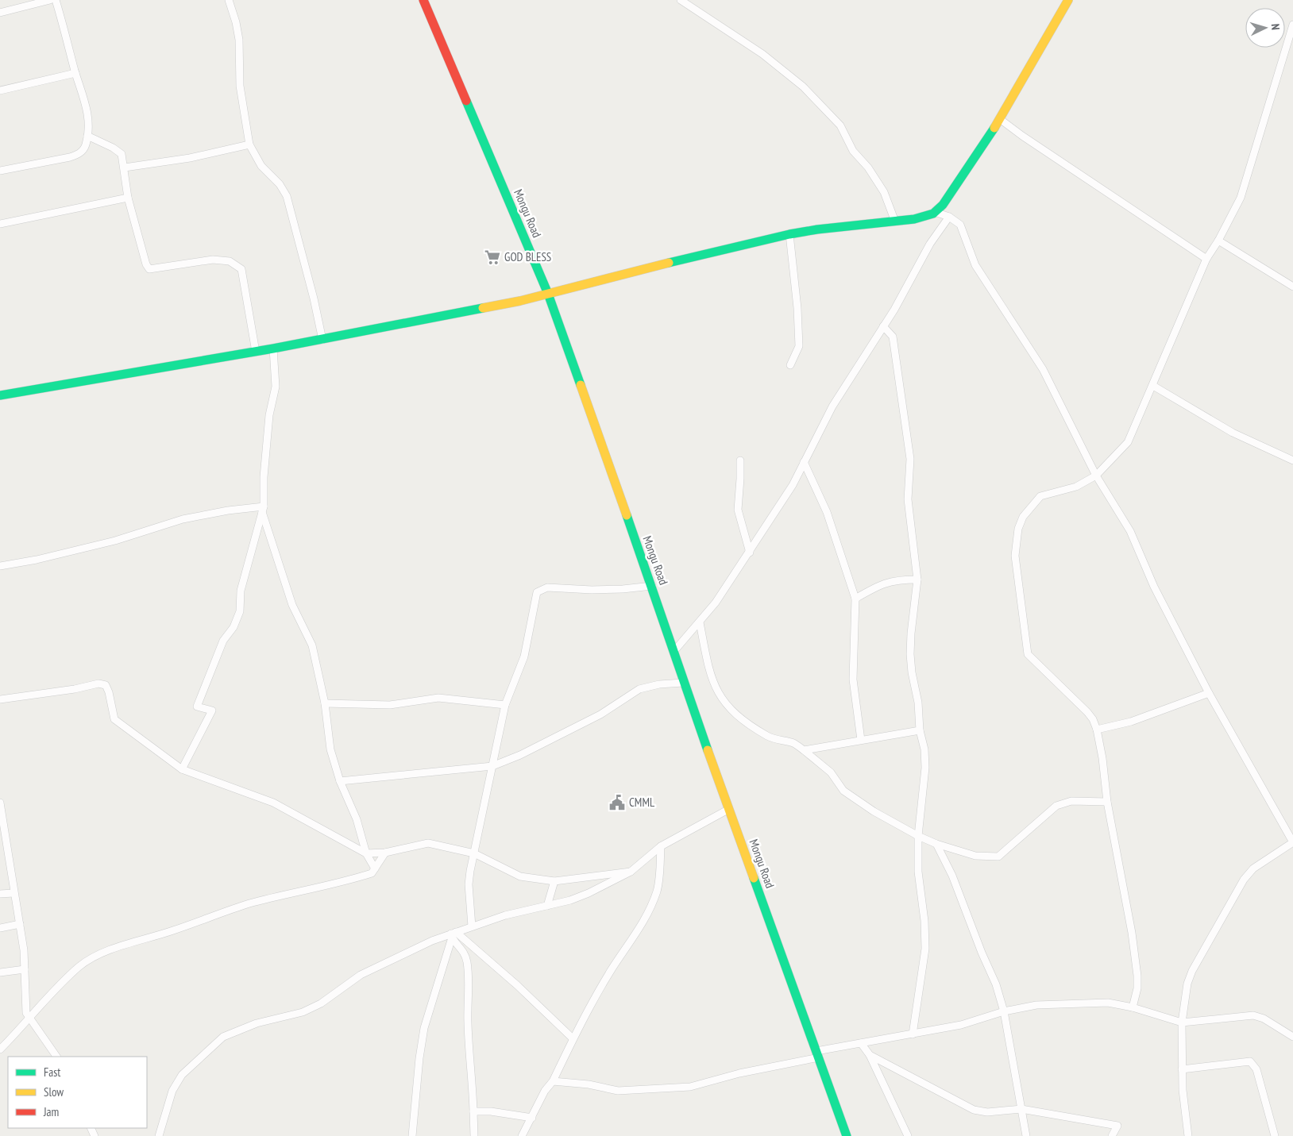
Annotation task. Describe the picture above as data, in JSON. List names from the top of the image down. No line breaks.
{"streets":{"main road":["Mongu Road"]},"places":{"supermarket":["GOD BLESS"],"public building":["CMML"]},"legend":["Fast","Slow","Jam"],"north":"right"}
